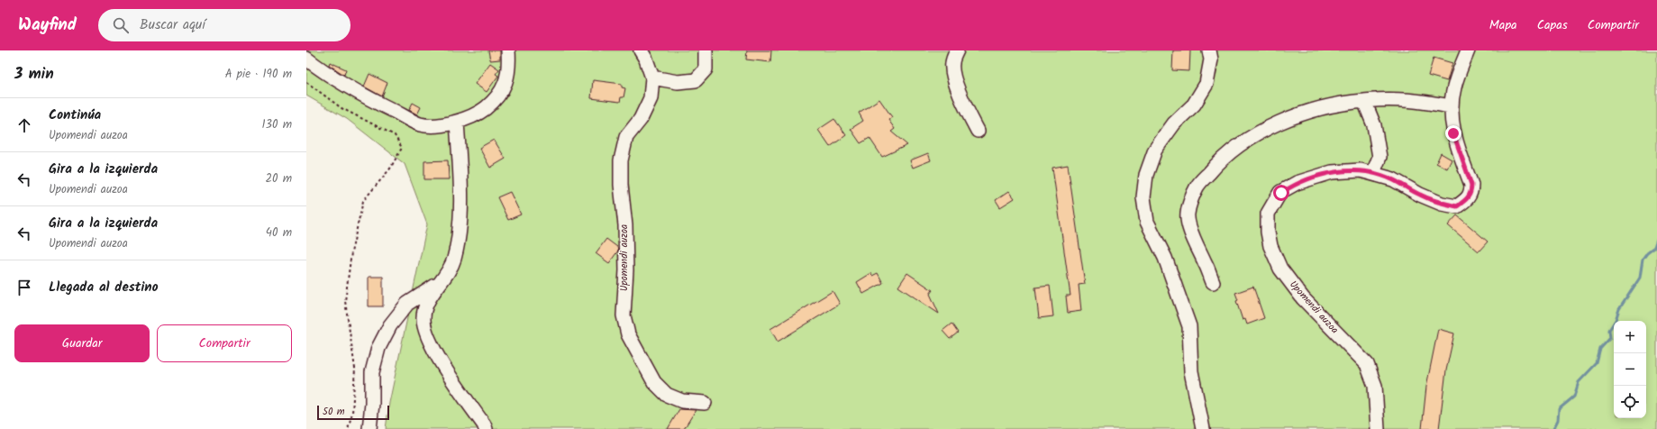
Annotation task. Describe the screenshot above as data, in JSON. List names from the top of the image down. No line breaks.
{"streets":{"lane":["Upomendi auzoa"]},"scale_bar":"50 m","page":{"header":"Wayfind","search":"Buscar aquí","nav":["Mapa","Capas","Compartir"],"heading":["3 min","A pie · 190 m"],"list":[["Continúa","Upomendi auzoa","130 m"],["Gira a la izquierda","Upomendi auzoa","20 m"],["Gira a la izquierda","Upomendi auzoa","40 m"],"Llegada al destino"],"buttons":["Guardar","Compartir"],"map_buttons":["+","−"],"scale":"50 m"}}
